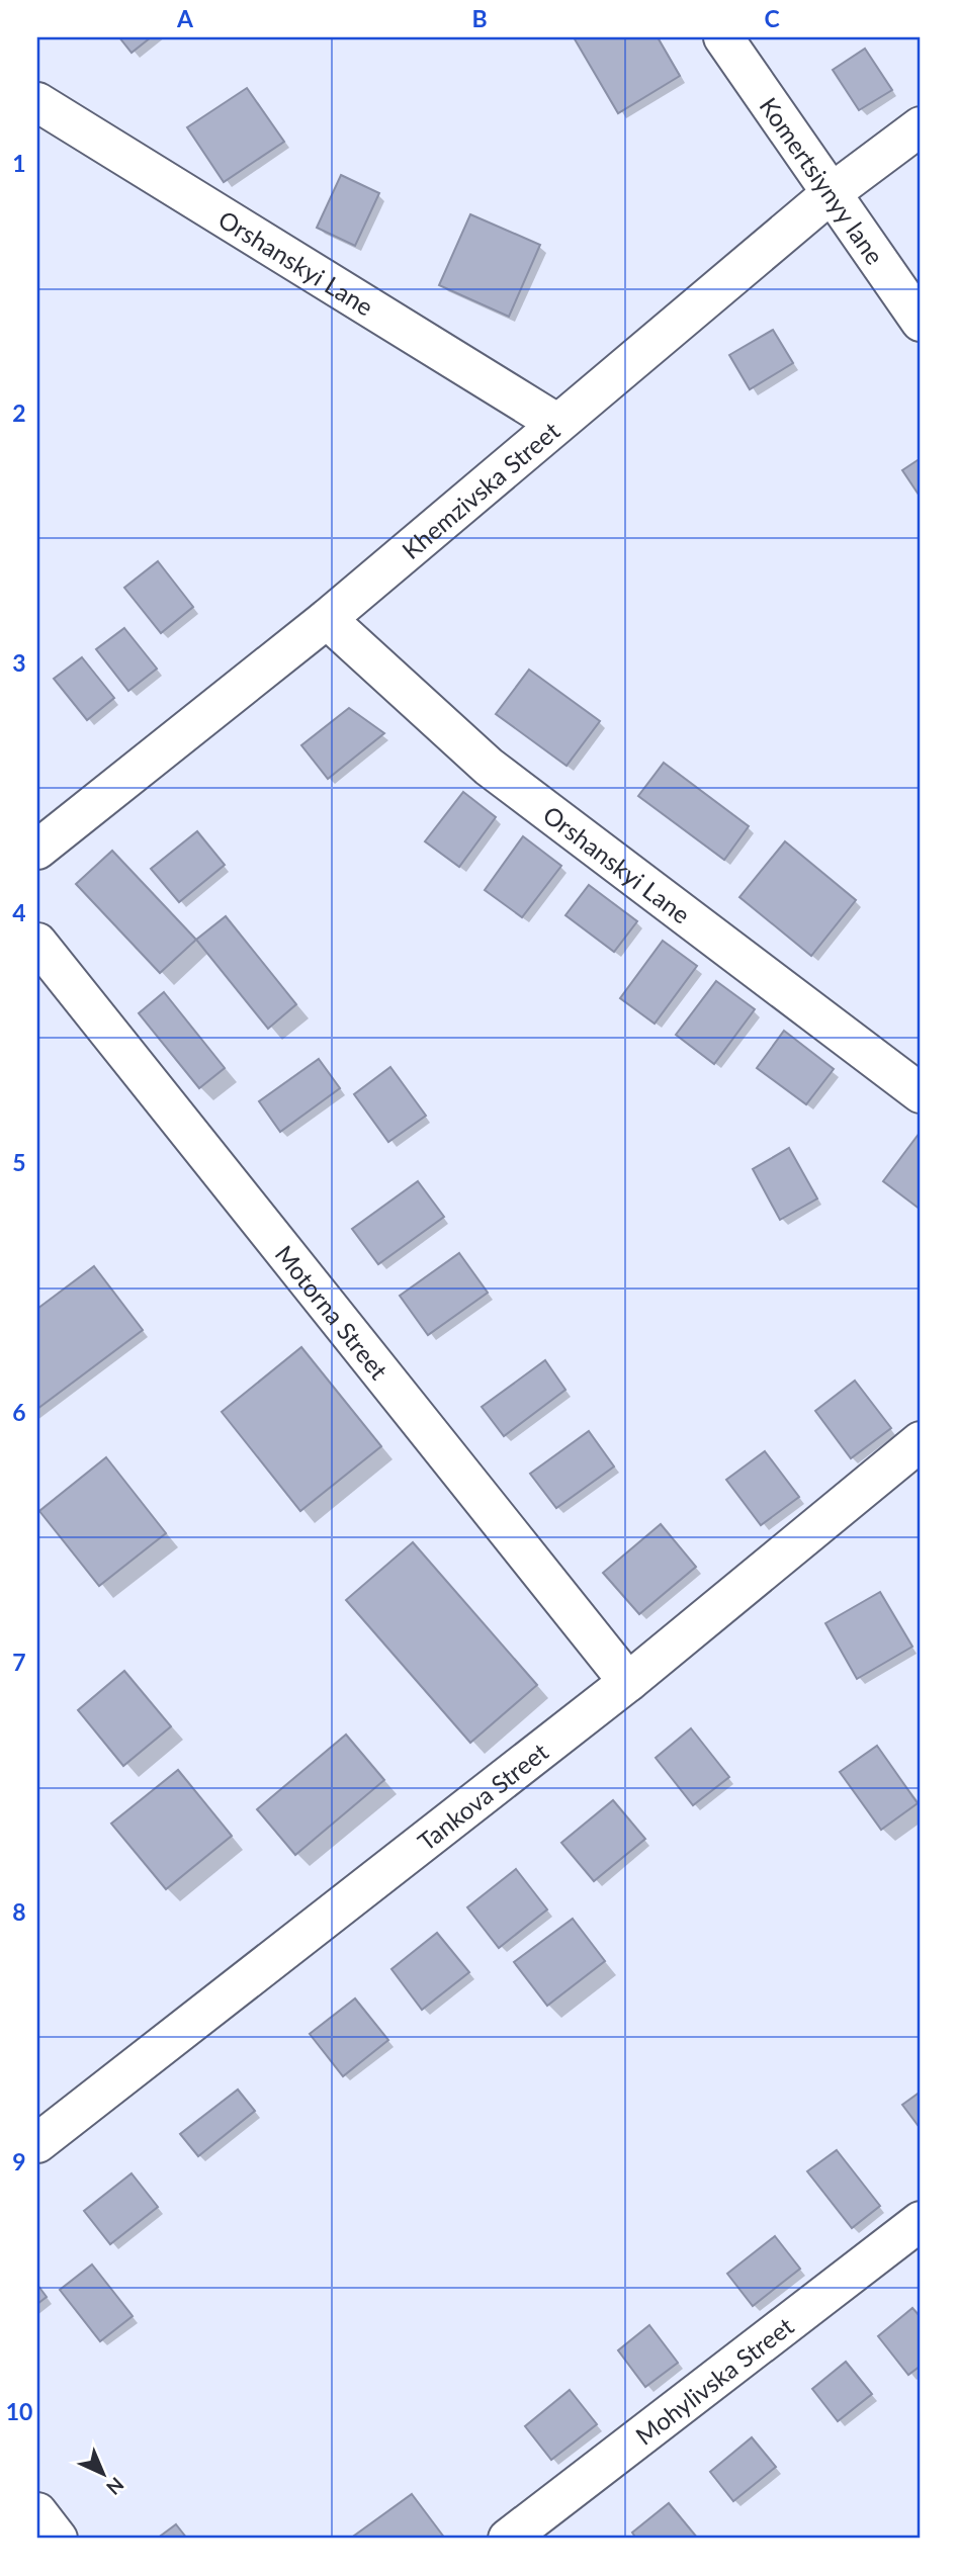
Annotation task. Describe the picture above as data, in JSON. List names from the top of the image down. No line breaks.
{"streets":{"street":["Komertsiynyy lane","Orshanskyi Lane","Khemzivska Street","Motorna Street","Tankova Street","Mohylivska Street"]},"crossings":[["Komertsiynyy lane","Khemzivska Street"],["Orshanskyi Lane","Khemzivska Street"],["Motorna Street","Tankova Street"]],"north":"bottom right","grid":{"columns":["A","B","C"],"rows":["1","2","3","4","5","6","7","8","9","10"]}}
